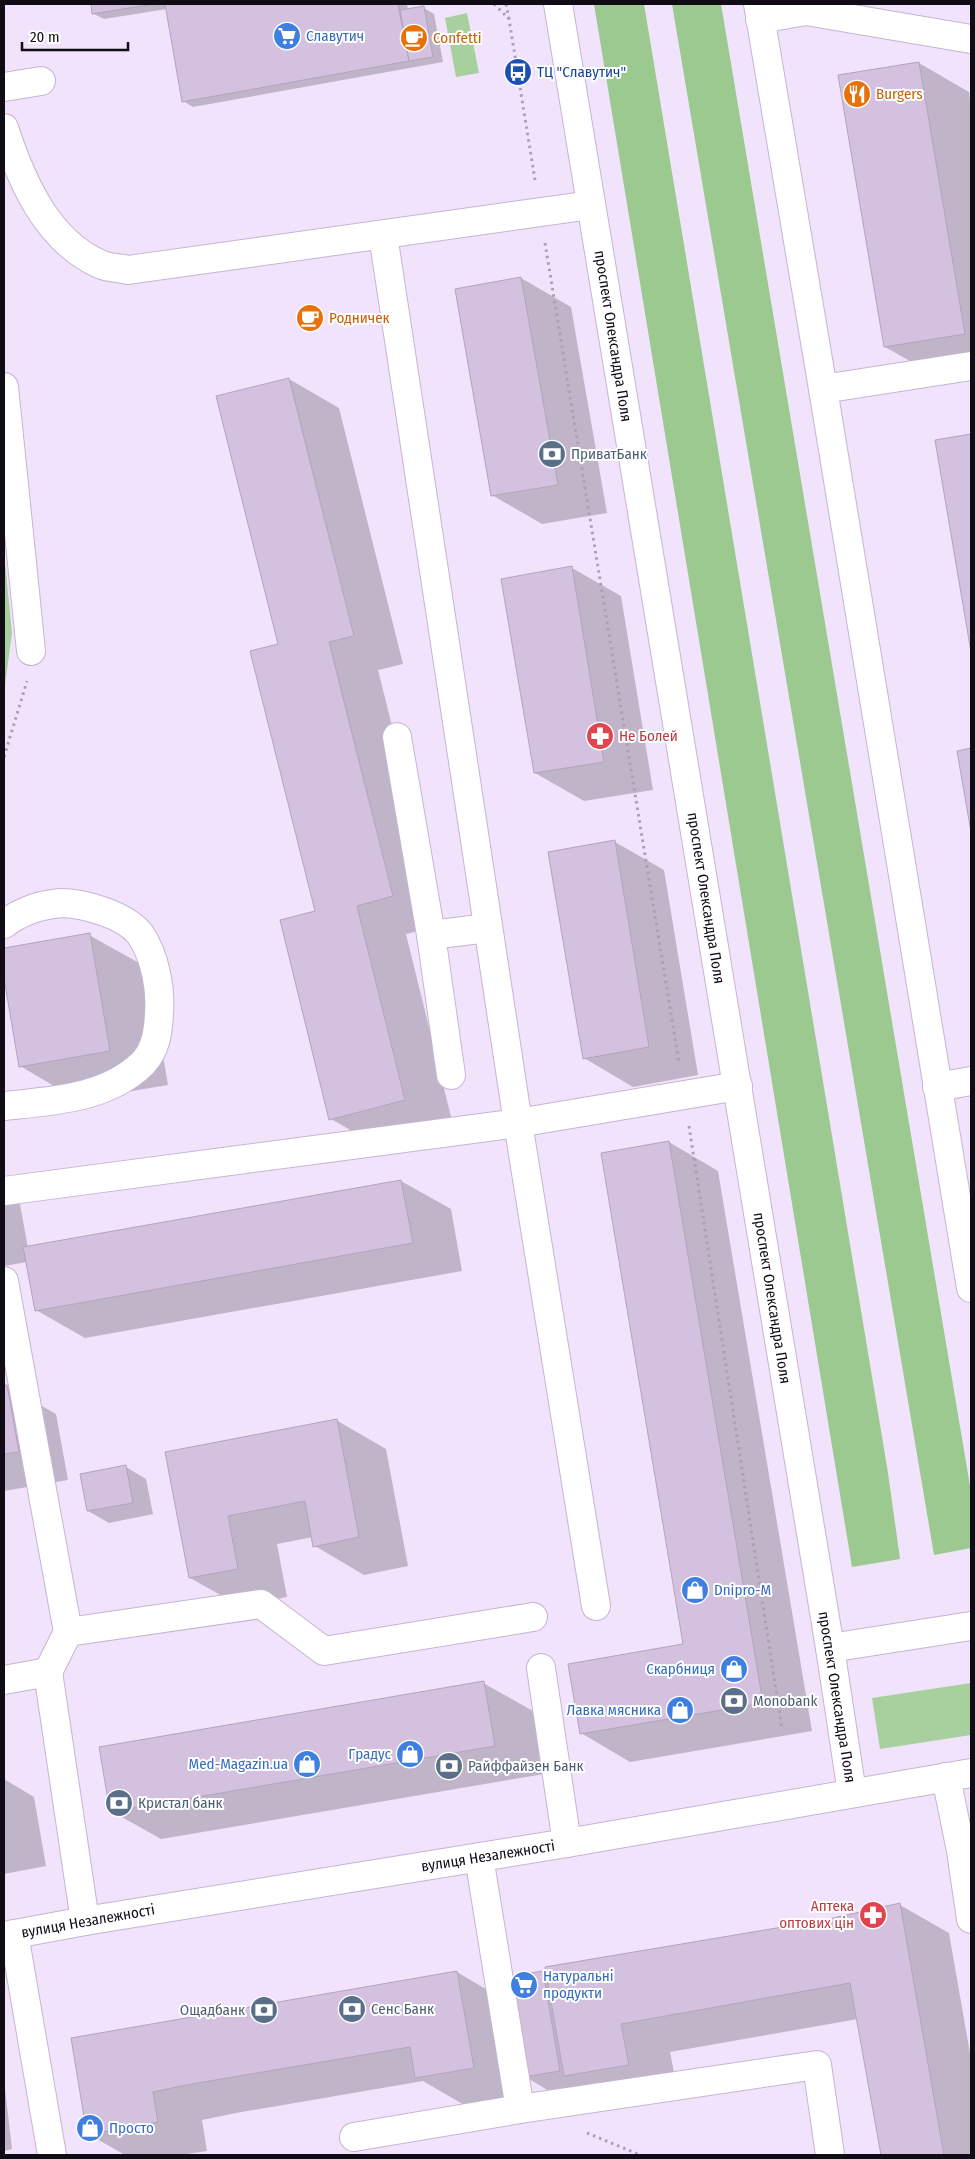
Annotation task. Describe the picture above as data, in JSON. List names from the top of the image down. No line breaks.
{"streets":{"main road":["проспект Олександра Поля","вулиця Незалежності"]},"crossings":[["проспект Олександра Поля","вулиця Незалежності"]],"places":{"supermarket":["Славутич","Натуральні продукти"],"cafe":["Confetti","Родничек"],"bus stop":["ТЦ \"Славутич\""],"restaurant":["Burgers"],"bank":["ПриватБанк","Monobank","Райффайзен Банк","Кристал банк","Сенс Банк","Ощадбанк"],"pharmacy":["Не Болей","Аптека оптових цін"],"shop":["Dnipro-M","Скарбниця","Лавка мясника","Градус","Med-Magazin.ua","Просто"]},"scale_bar":"20 m"}
